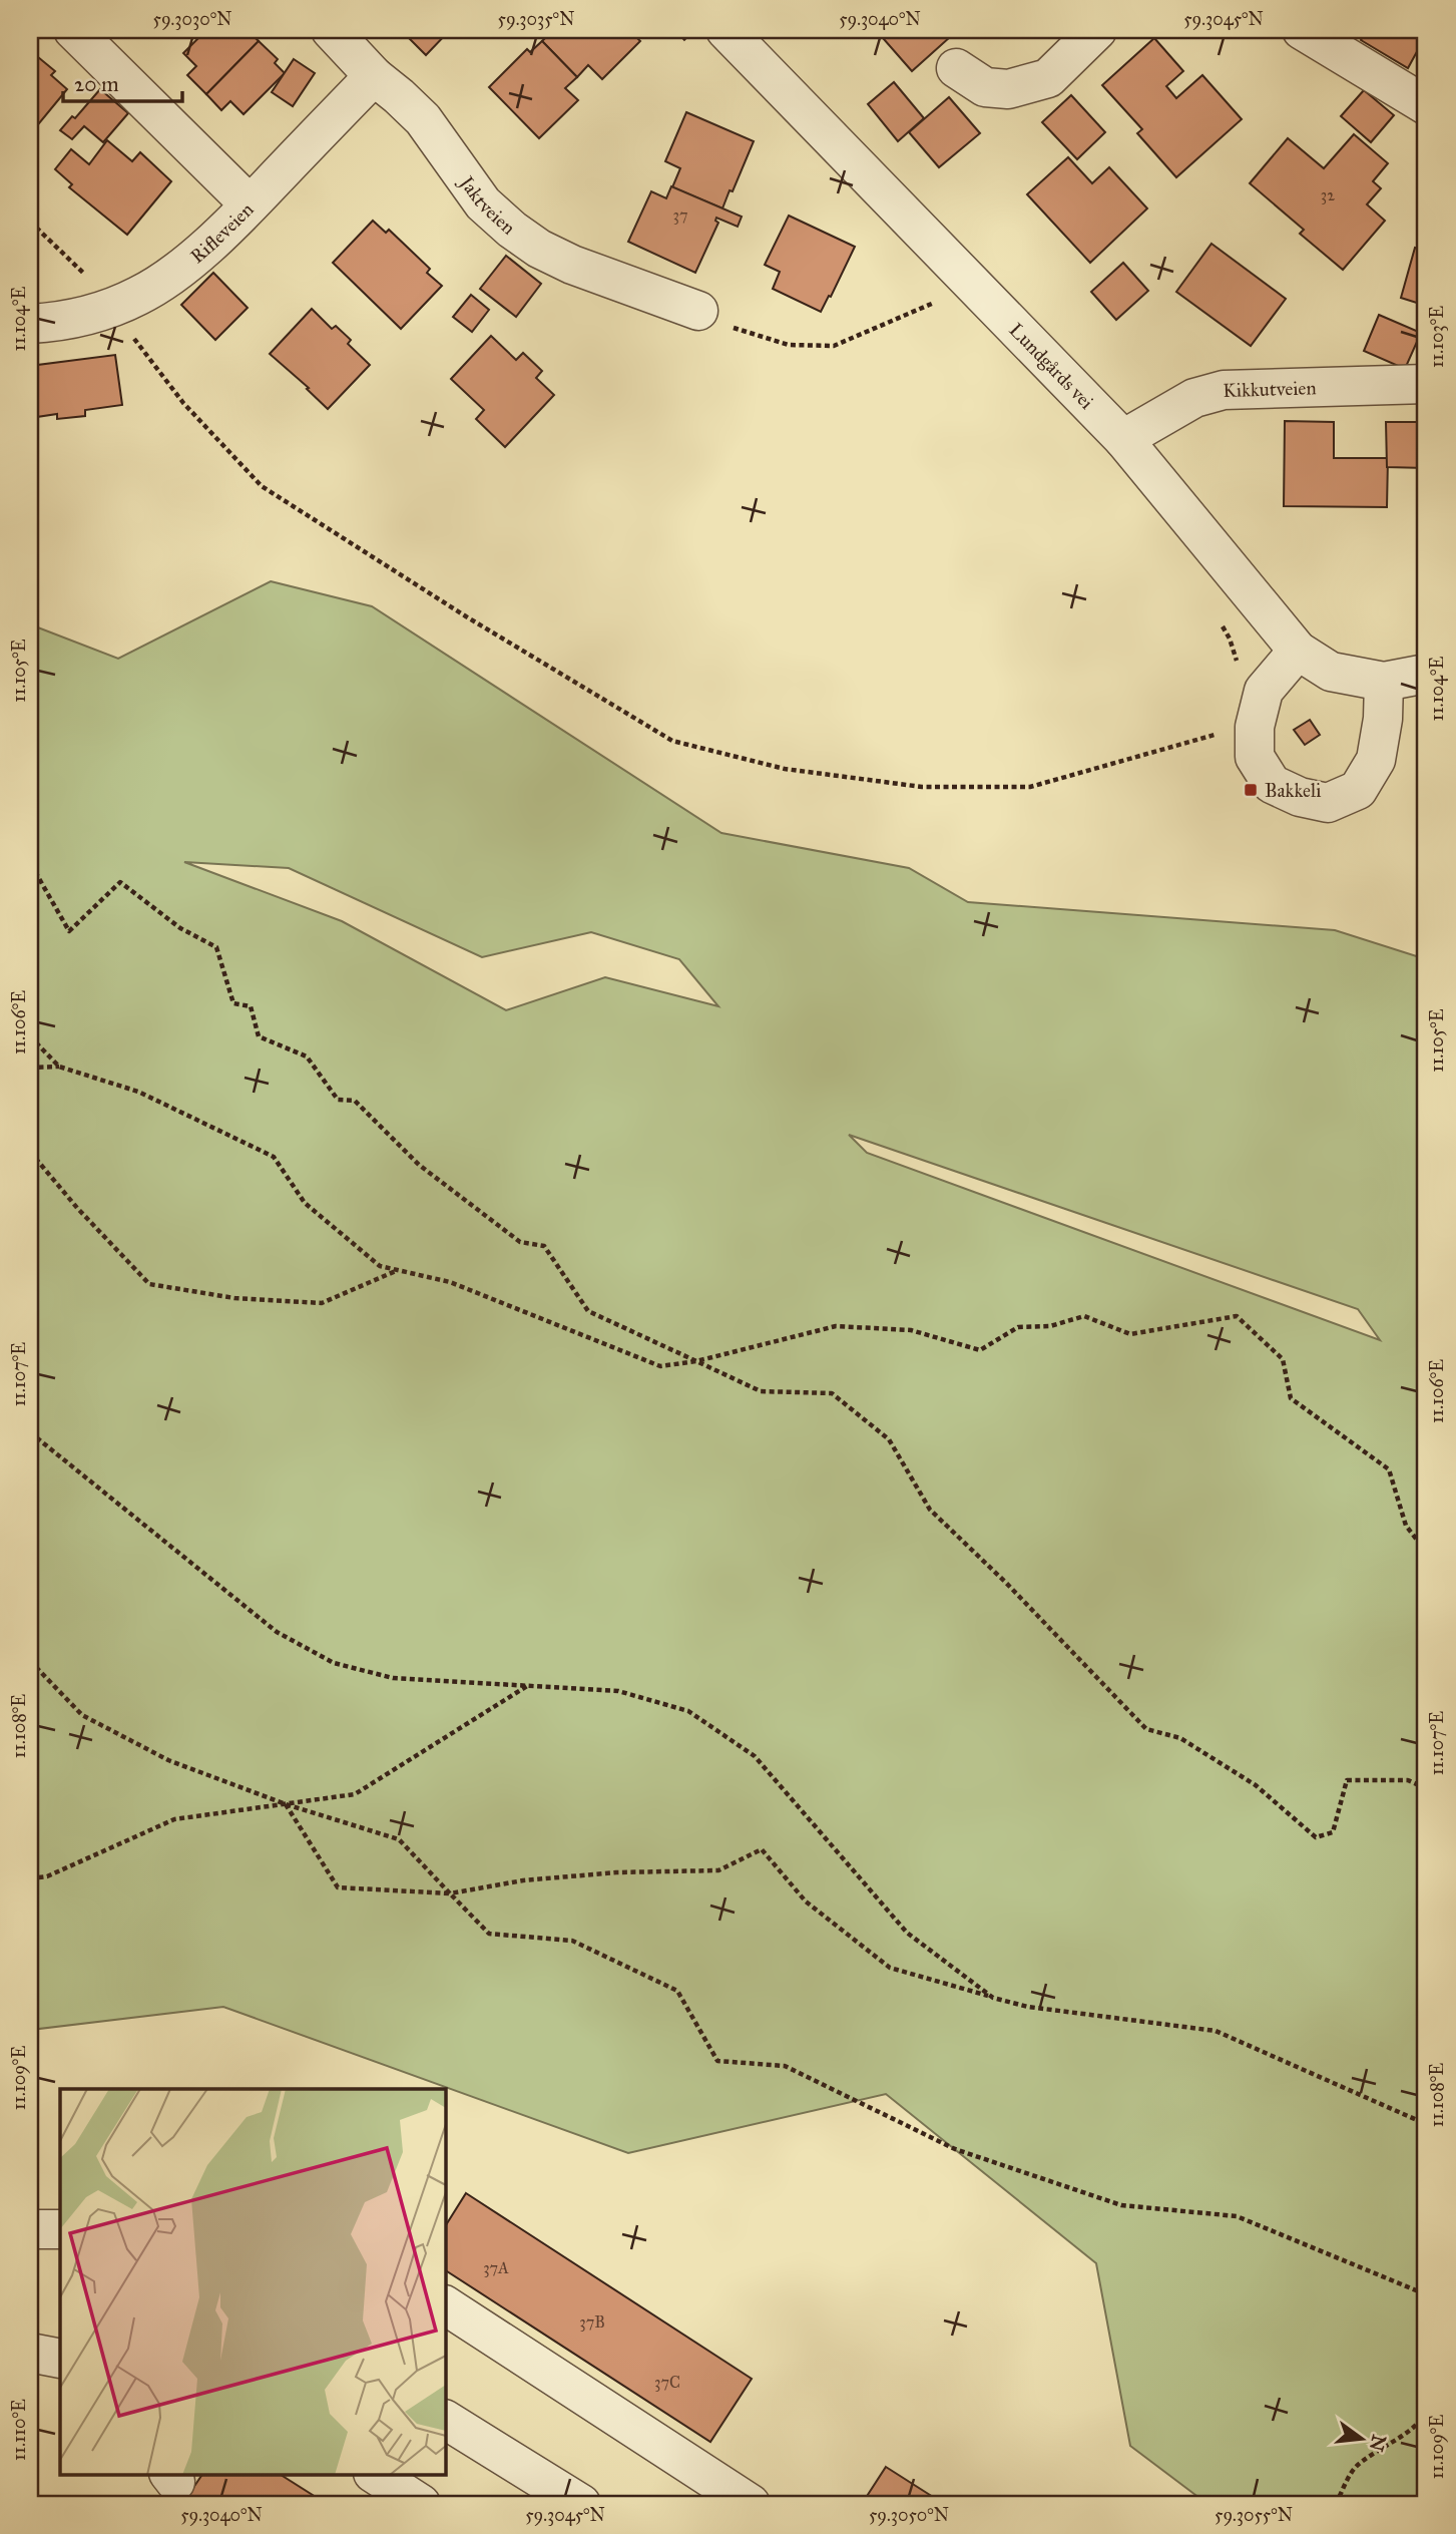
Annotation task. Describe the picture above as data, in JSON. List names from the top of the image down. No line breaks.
{"streets":{"street":["Jaktveien","Rifleveien","Lundgårds vei","Kikkutveien"]},"crossings":[["Jaktveien","Rifleveien"],["Lundgårds vei","Kikkutveien"]],"places":{"transit":["Bakkeli"]},"house_numbers":["32","37","37A","37B","37C"],"scale_bar":"20 m","north":"right","coordinates":["59.3030°N","59.3035°N","59.3040°N","59.3045°N","11.104°E","11.103°E","11.105°E","11.106°E","11.107°E","11.108°E","11.109°E","11.110°E","59.3050°N","59.3055°N"]}
